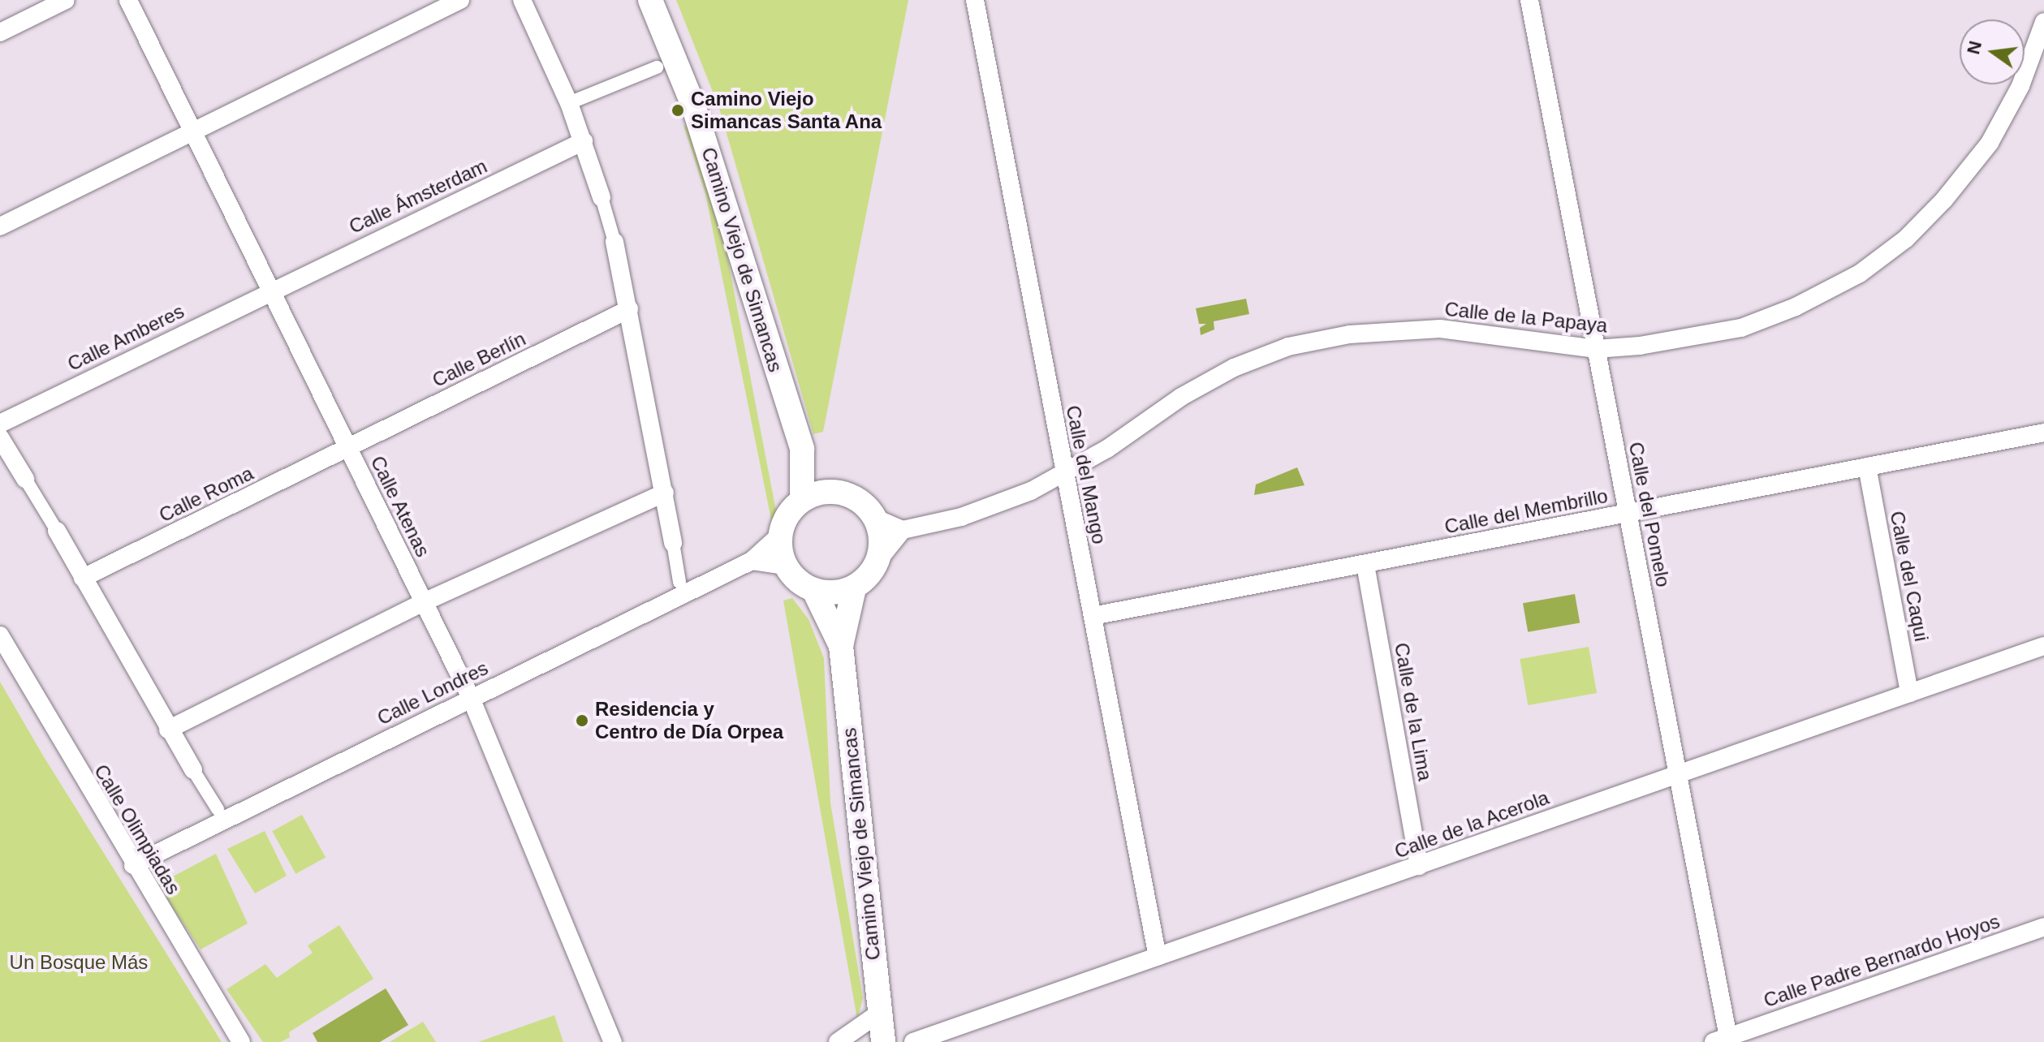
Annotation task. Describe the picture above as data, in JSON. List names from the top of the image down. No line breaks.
{"streets":{"main road":["Camino Viejo de Simancas"],"street":["Calle Ámsterdam","Calle de la Papaya","Calle Amberes","Calle Berlín","Calle del Mango","Calle Roma","Calle Atenas","Calle del Membrillo","Calle del Pomelo","Calle del Caqui","Calle Londres","Calle de la Lima","Calle de la Acerola","Calle Olimpiadas","Calle Padre Bernardo Hoyos"]},"crossings":[["Calle Ámsterdam","Calle Amberes"],["Calle Ámsterdam","Calle Atenas"],["Camino Viejo de Simancas","Calle Londres"],["Calle de la Papaya","Calle del Mango"],["Calle de la Papaya","Calle del Pomelo"],["Calle Amberes","Calle Atenas"],["Calle Berlín","Calle Roma"],["Calle Berlín","Calle Atenas"],["Calle del Mango","Calle del Membrillo"],["Calle del Mango","Calle de la Acerola"],["Calle Roma","Calle Atenas"],["Calle Atenas","Calle Londres"],["Calle del Membrillo","Calle del Pomelo"],["Calle del Membrillo","Calle del Caqui"],["Calle del Membrillo","Calle de la Lima"],["Calle del Pomelo","Calle de la Acerola"],["Calle del Pomelo","Calle Padre Bernardo Hoyos"],["Calle del Caqui","Calle de la Acerola"],["Calle Londres","Calle Olimpiadas"],["Calle de la Lima","Calle de la Acerola"]],"parks":["Un Bosque Más"],"places":["Camino Viejo Simancas Santa Ana","Residencia y Centro de Día Orpea"],"north":"left"}
